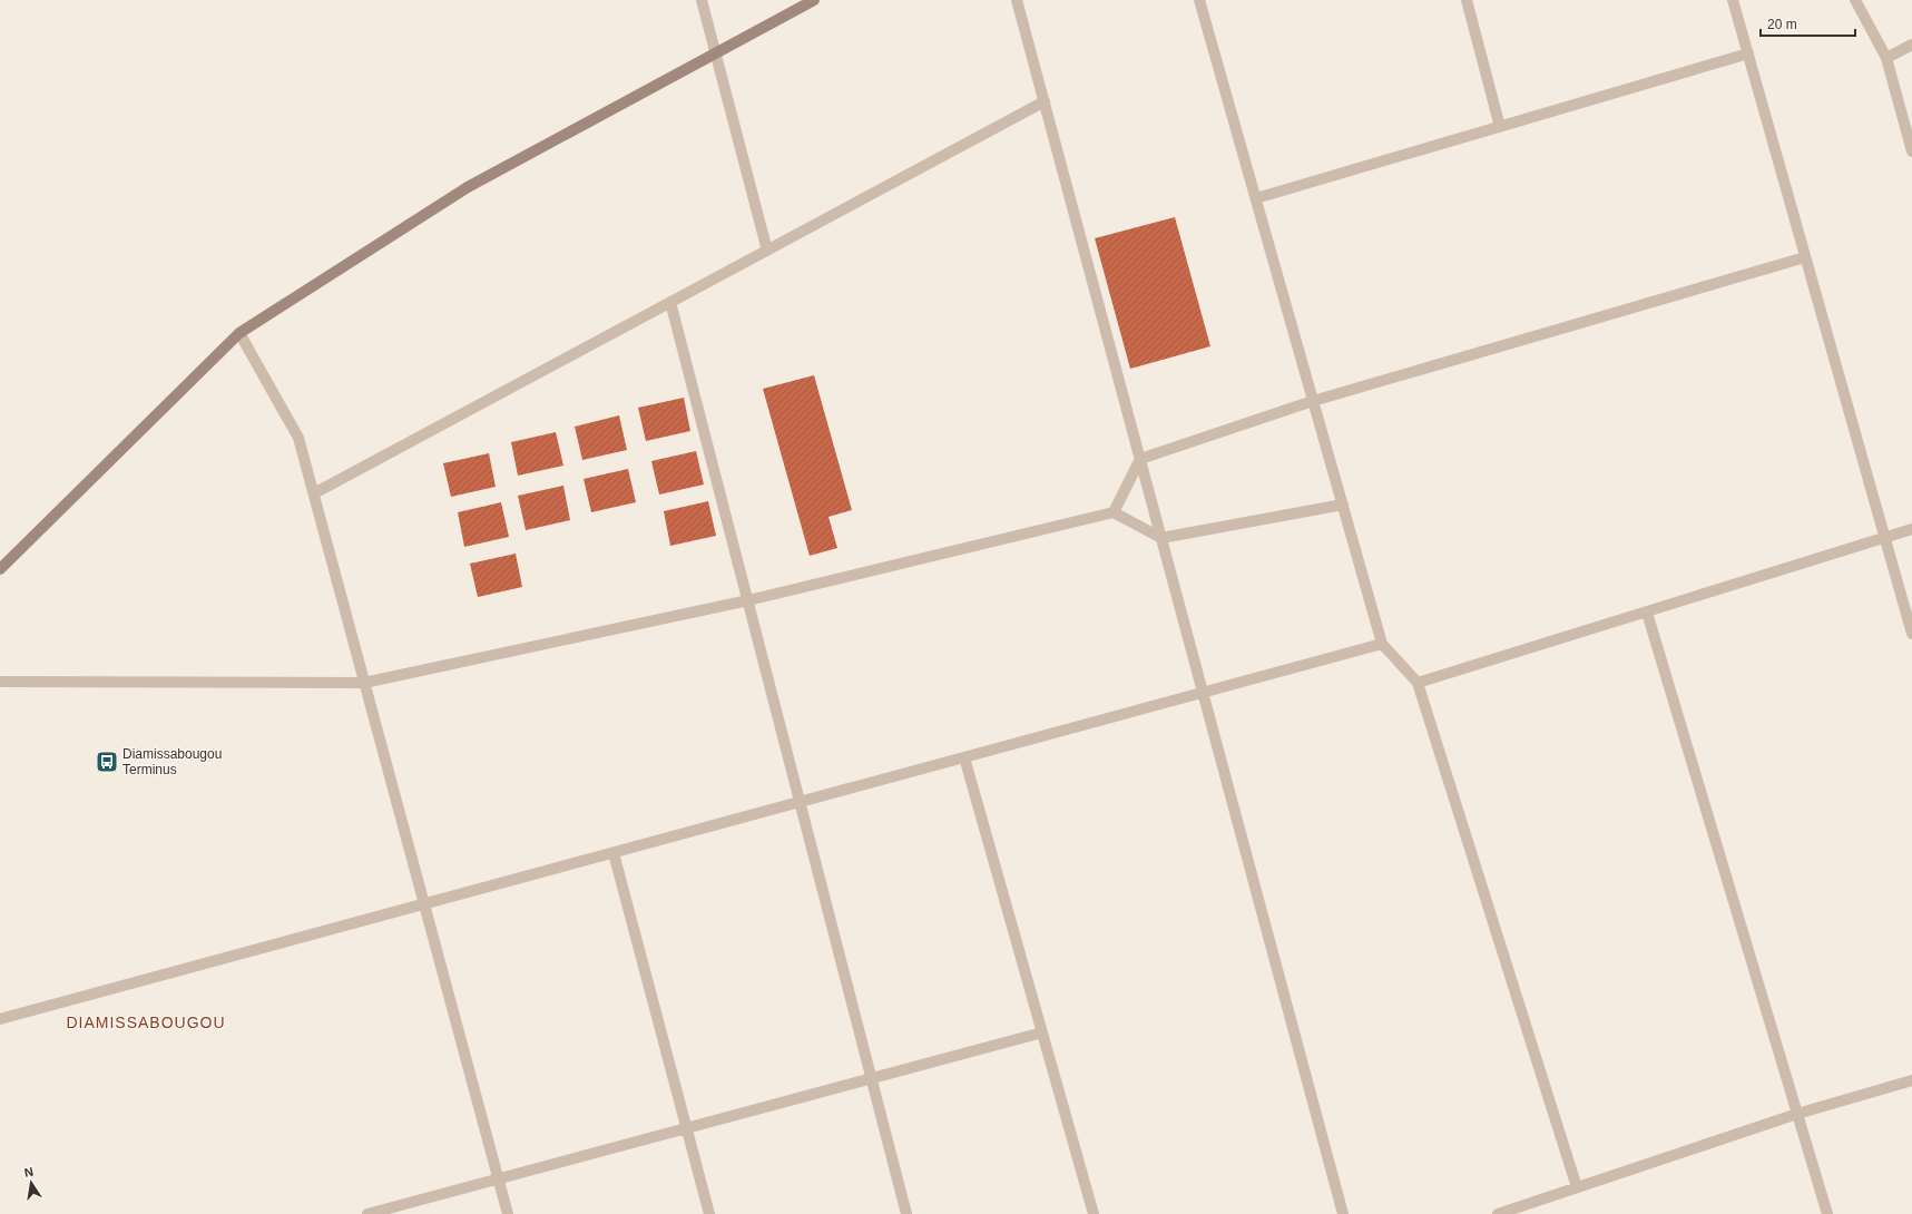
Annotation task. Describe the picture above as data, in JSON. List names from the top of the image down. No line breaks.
{"districts":["DIAMISSABOUGOU"],"places":{"bus stop":["Diamissabougou Terminus"]},"scale_bar":"20 m","north":"top"}
